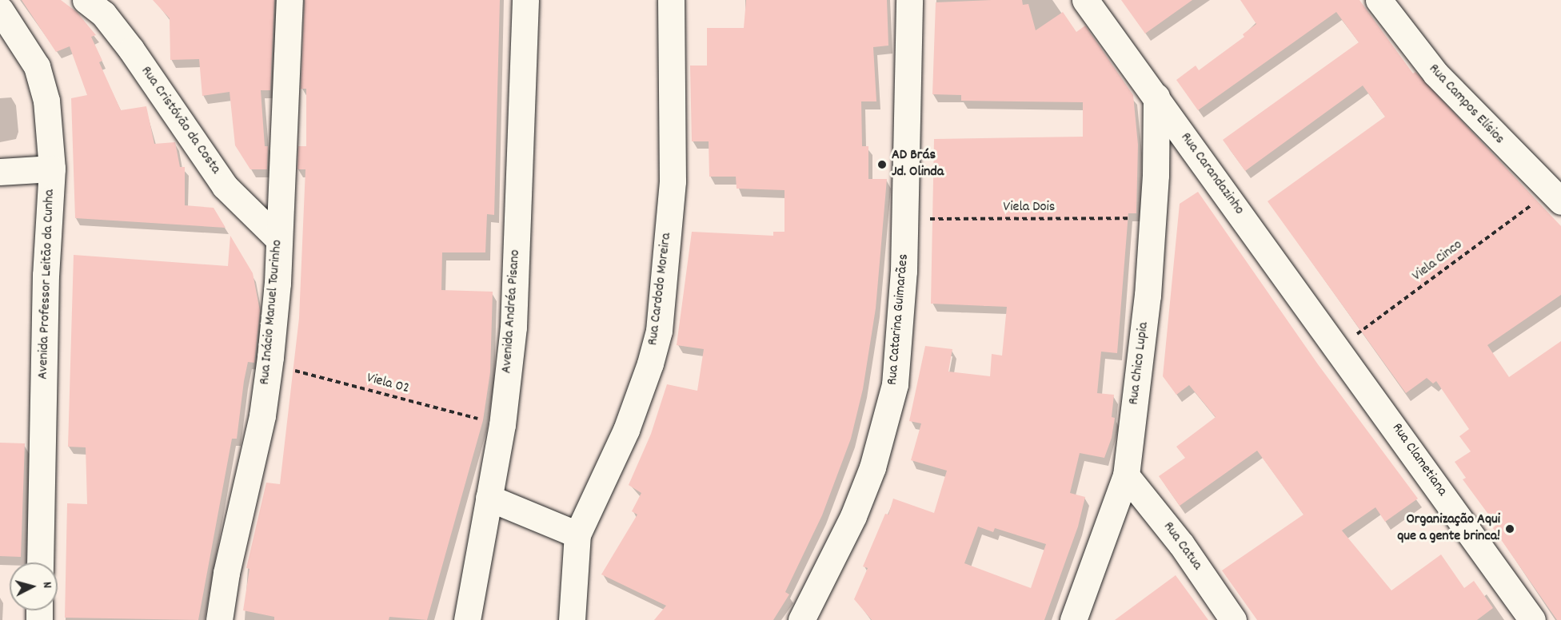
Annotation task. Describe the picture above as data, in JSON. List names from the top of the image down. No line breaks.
{"streets":{"street":["Rua Campos Elísios","Rua Cristóvão da Costa","Rua Carandazinho","Avenida Professor Leitão da Cunha","Rua Cardodo Moreira","Avenida Andréa Pisano","Rua Inácio Manuel Tourinho","Rua Catarina Guimarães","Rua Chico Lupia","Rua Clametiana","Rua Catua"],"path":["Viela Dois","Viela Cinco","Viela 02"]},"crossings":[["Rua Campos Elísios","Viela Cinco"],["Rua Cristóvão da Costa","Rua Inácio Manuel Tourinho"],["Rua Carandazinho","Viela Cinco"],["Rua Carandazinho","Rua Chico Lupia"],["Rua Carandazinho","Rua Clametiana"],["Viela Dois","Rua Catarina Guimarães"],["Viela Dois","Rua Chico Lupia"],["Viela Cinco","Rua Clametiana"],["Avenida Andréa Pisano","Viela 02"],["Rua Inácio Manuel Tourinho","Viela 02"],["Rua Chico Lupia","Rua Catua"]],"places":["AD Brás Jd. Olinda","Organização Aqui que a gente brinca!"],"north":"right"}
